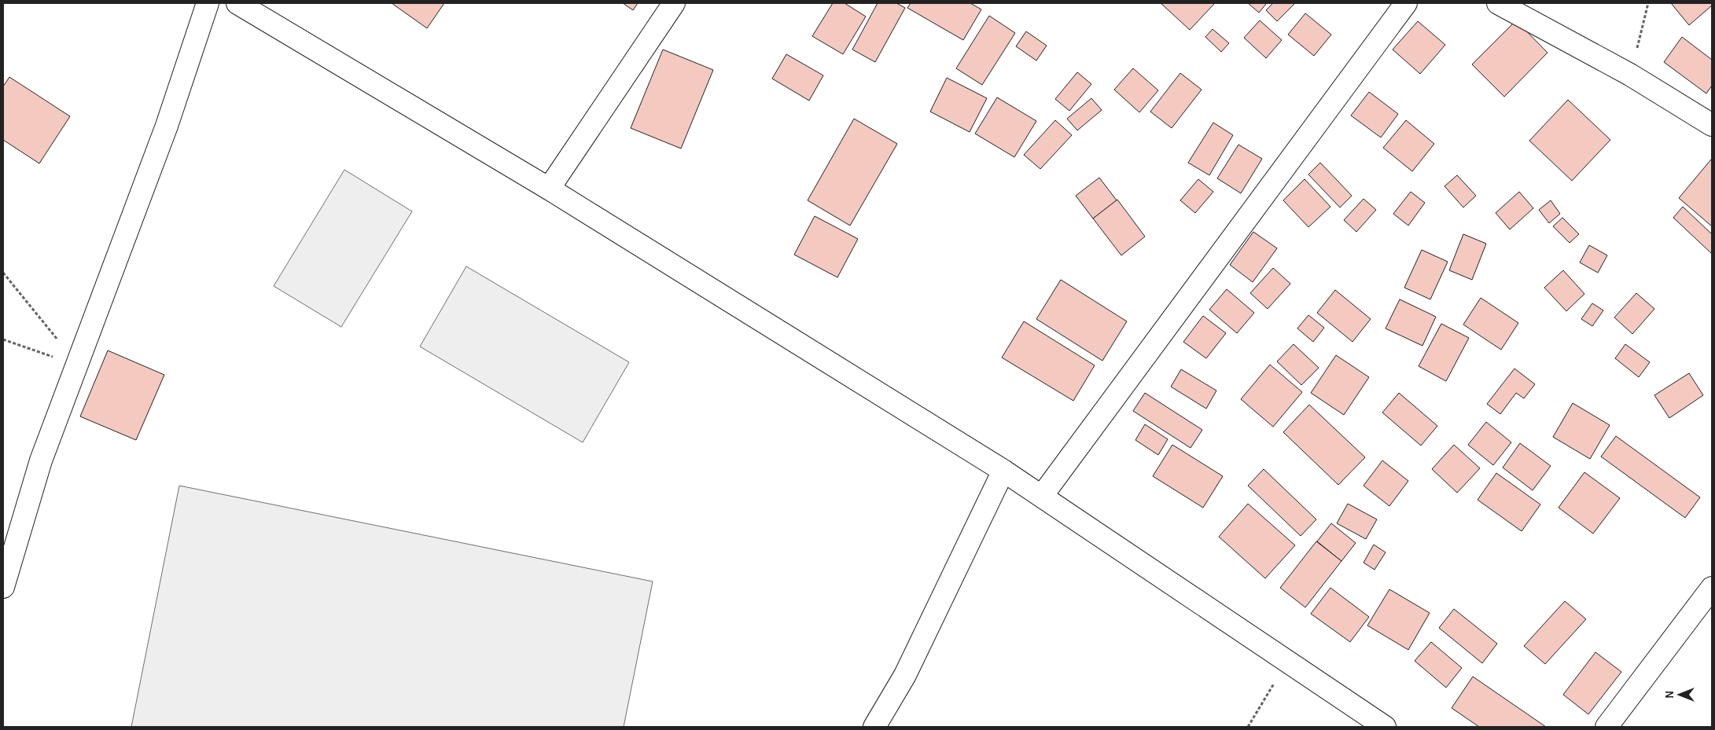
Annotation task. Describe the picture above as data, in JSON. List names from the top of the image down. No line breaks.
{"north":"left"}
